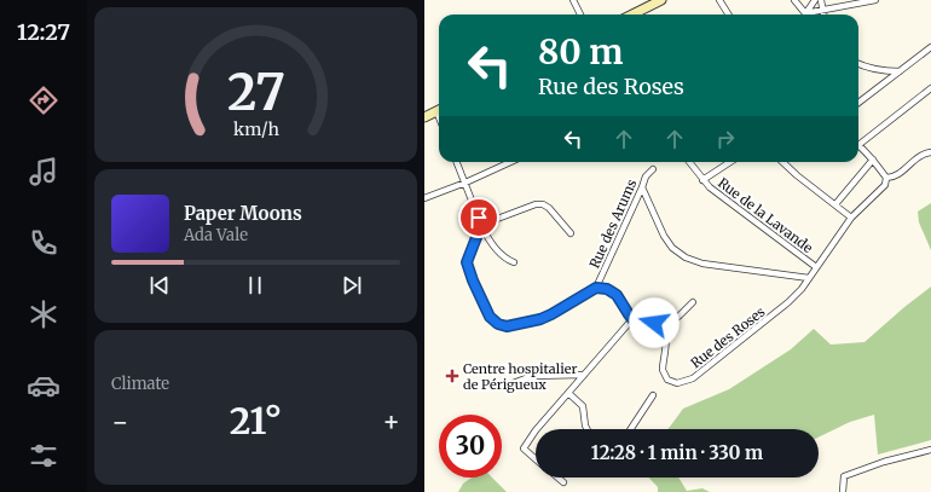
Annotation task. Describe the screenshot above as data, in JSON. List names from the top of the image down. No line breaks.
{"streets":{"street":["Rue de la Lavande","Rue des Arums","Rue des Roses"]},"places":{"health":["Centre hospitalier de Périgueux"]},"page":{"tabs":"12:27","turn":["80 m","Rue des Roses"],"song":["Paper Moons","Ada Vale"],"tile":"Climate","heat":["−","21°","+"],"limit":"30","trip":"12:28 · 1 min · 330 m","gauge":["27","km/h"]}}
